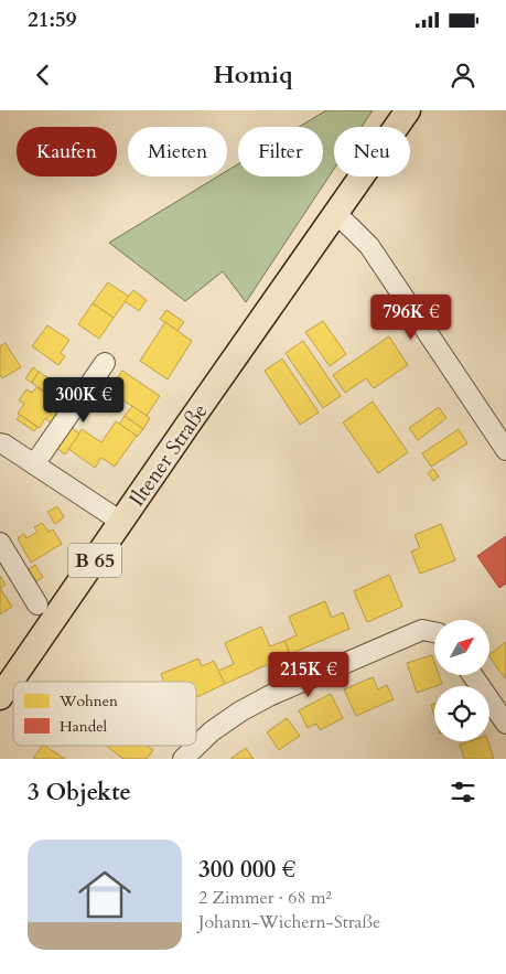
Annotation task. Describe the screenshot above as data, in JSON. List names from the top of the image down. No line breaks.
{"streets":{"main road":["Iltener Straße","B 65"]},"crossings":[["Iltener Straße","B 65"]],"legend":["Wohnen","Handel"],"north":"top right","page":{"status":"21:59","header":"Homiq","chip":["Kaufen","Mieten","Filter","Neu"],"price":["796K €","300K €","215K €"],"heading":"3 Objekte","list":[{"name":"300 000 €","note":"2 Zimmer · 68 m² · Johann-Wichern-Straße"}]}}
